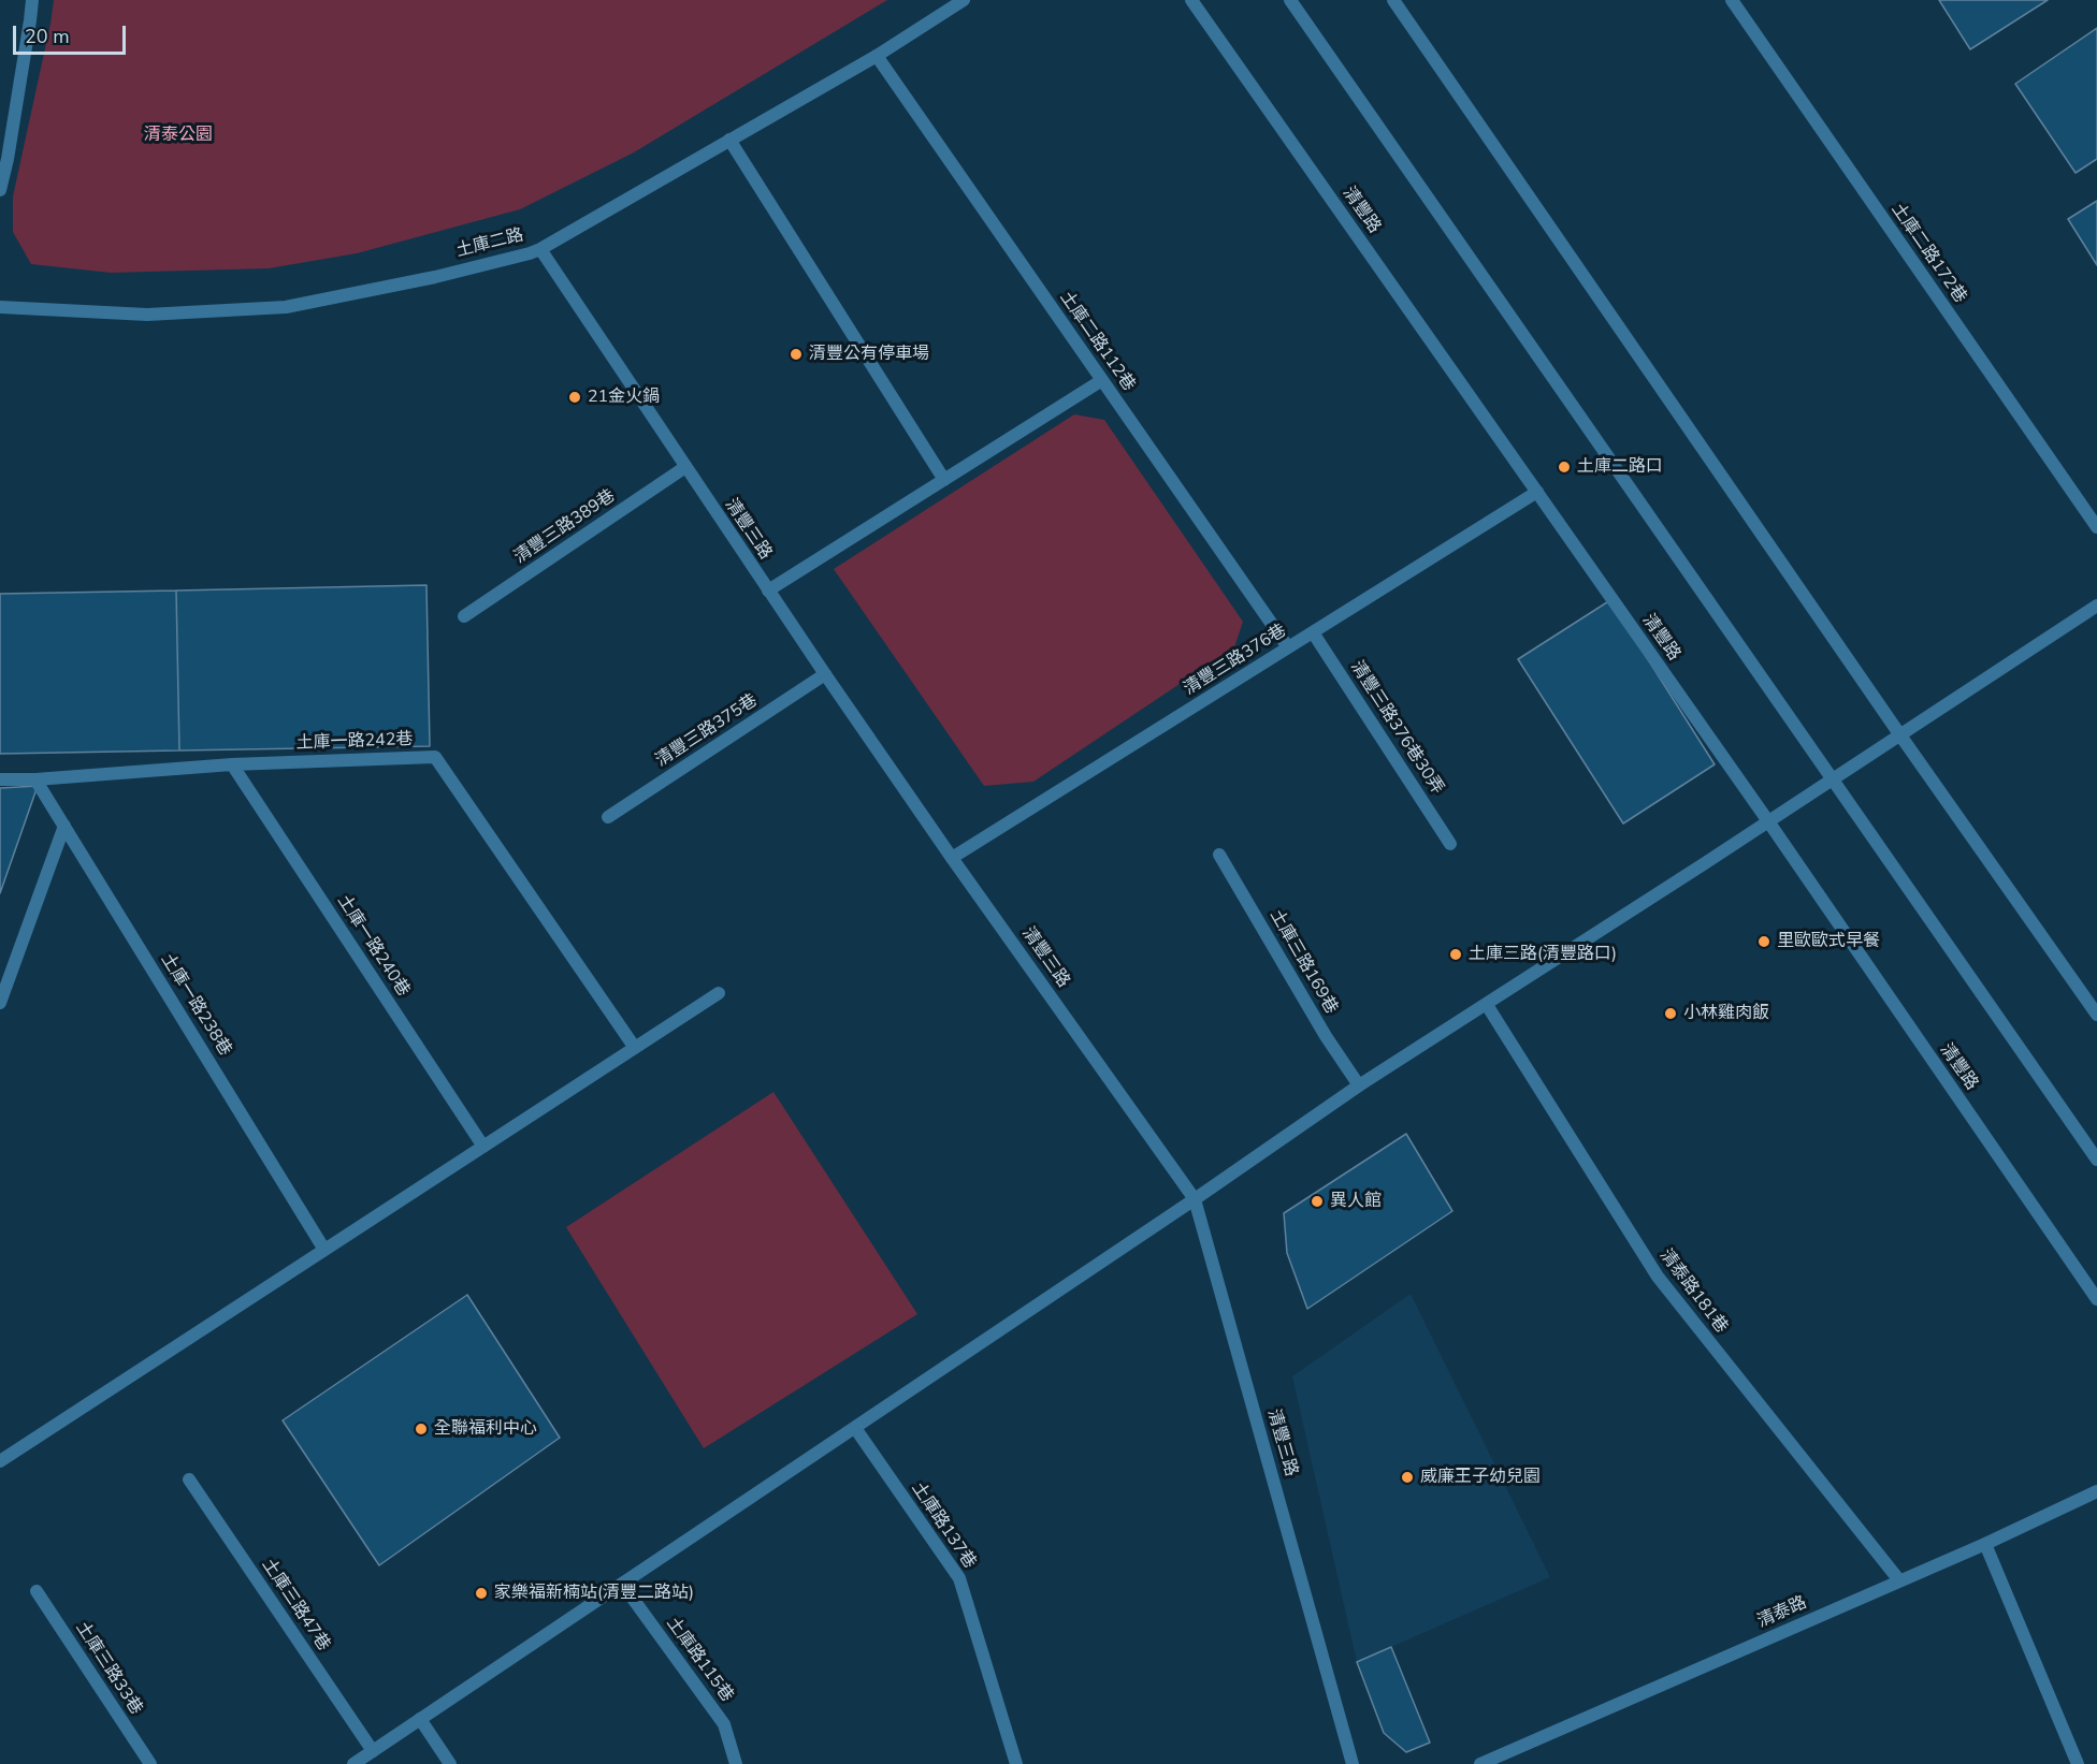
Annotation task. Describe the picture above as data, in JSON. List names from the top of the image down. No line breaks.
{"streets":{"street":["清豐路","土庫二路","土庫二路172巷","土庫二路112巷","清豐三路389巷","清豐三路","清豐三路376巷","清豐三路376巷30弄","清豐三路375巷","土庫一路242巷","土庫一路240巷","土庫三路169巷","土庫一路238巷","清泰路181巷","土庫路137巷","土庫三路47巷","清泰路","土庫路115巷","土庫三路33巷"]},"crossings":[["清豐路","清豐三路376巷"],["土庫二路","土庫二路112巷"],["土庫二路","清豐三路"],["土庫二路112巷","清豐三路376巷"],["清豐三路389巷","清豐三路"],["清豐三路","清豐三路376巷"],["清豐三路","清豐三路375巷"],["清豐三路376巷","清豐三路376巷30弄"],["土庫一路242巷","土庫一路240巷"],["土庫一路242巷","土庫一路238巷"],["清泰路181巷","清泰路"]],"parks":["清泰公園"],"places":["清豐公有停車場","21金火鍋","土庫二路口","里歐歐式早餐","土庫三路(清豐路口)","小林雞肉飯","異人館","全聯福利中心","威廉王子幼兒園","家樂福新楠站(清豐二路站)"],"scale_bar":"20 m"}
